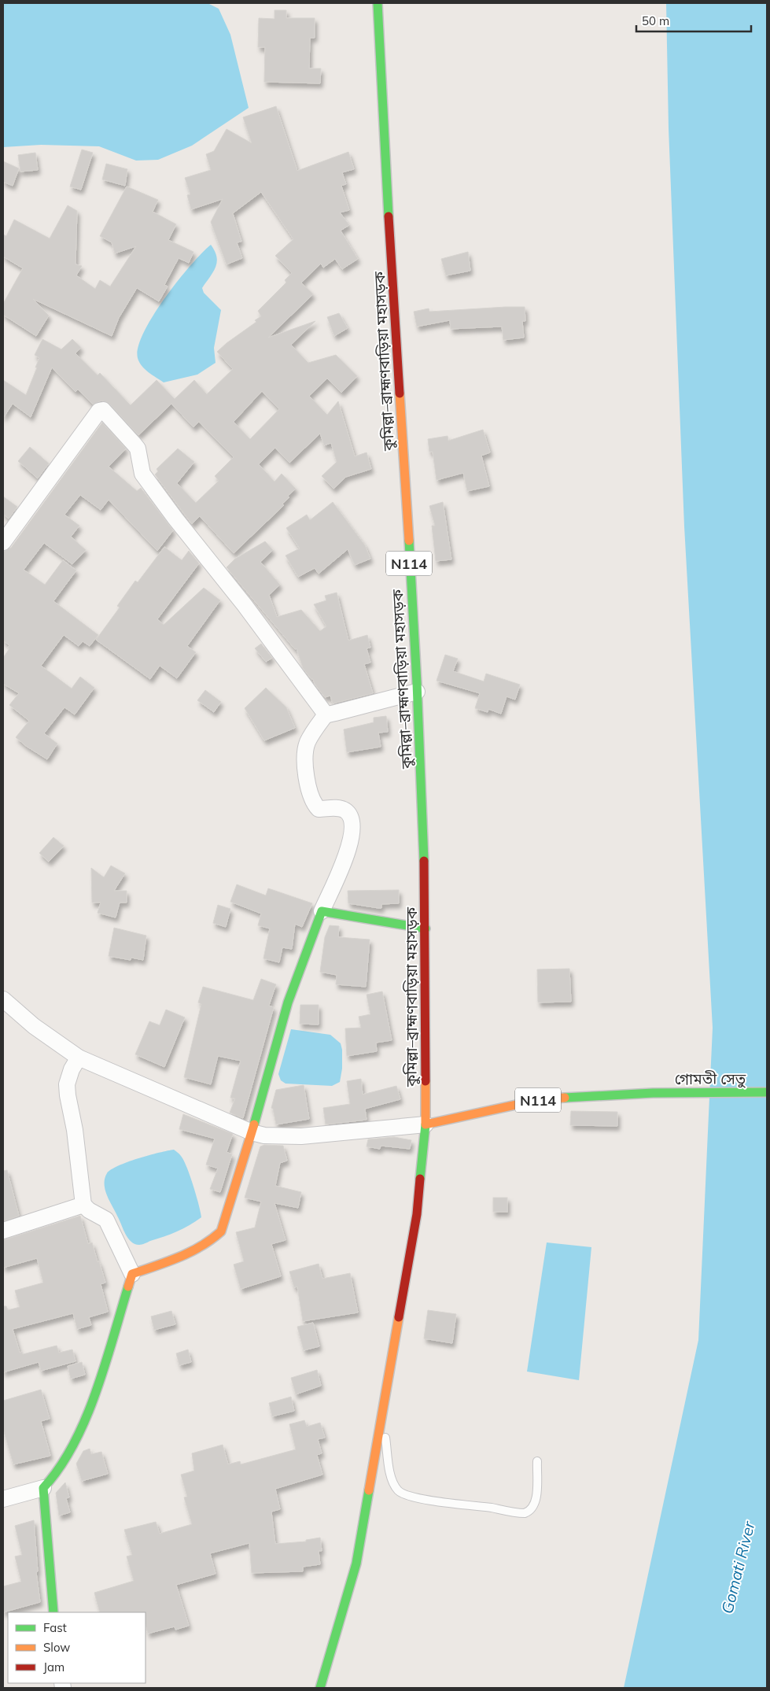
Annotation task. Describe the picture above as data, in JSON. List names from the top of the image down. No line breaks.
{"streets":{"main road":["কুমিল্লা–ব্রাহ্মণবাড়িয়া মহাসড়ক","N114","গোমতী সেতু"]},"crossings":[["কুমিল্লা–ব্রাহ্মণবাড়িয়া মহাসড়ক","গোমতী সেতু"]],"water":["Gomati River"],"legend":["Fast","Slow","Jam"],"scale_bar":"50 m"}
